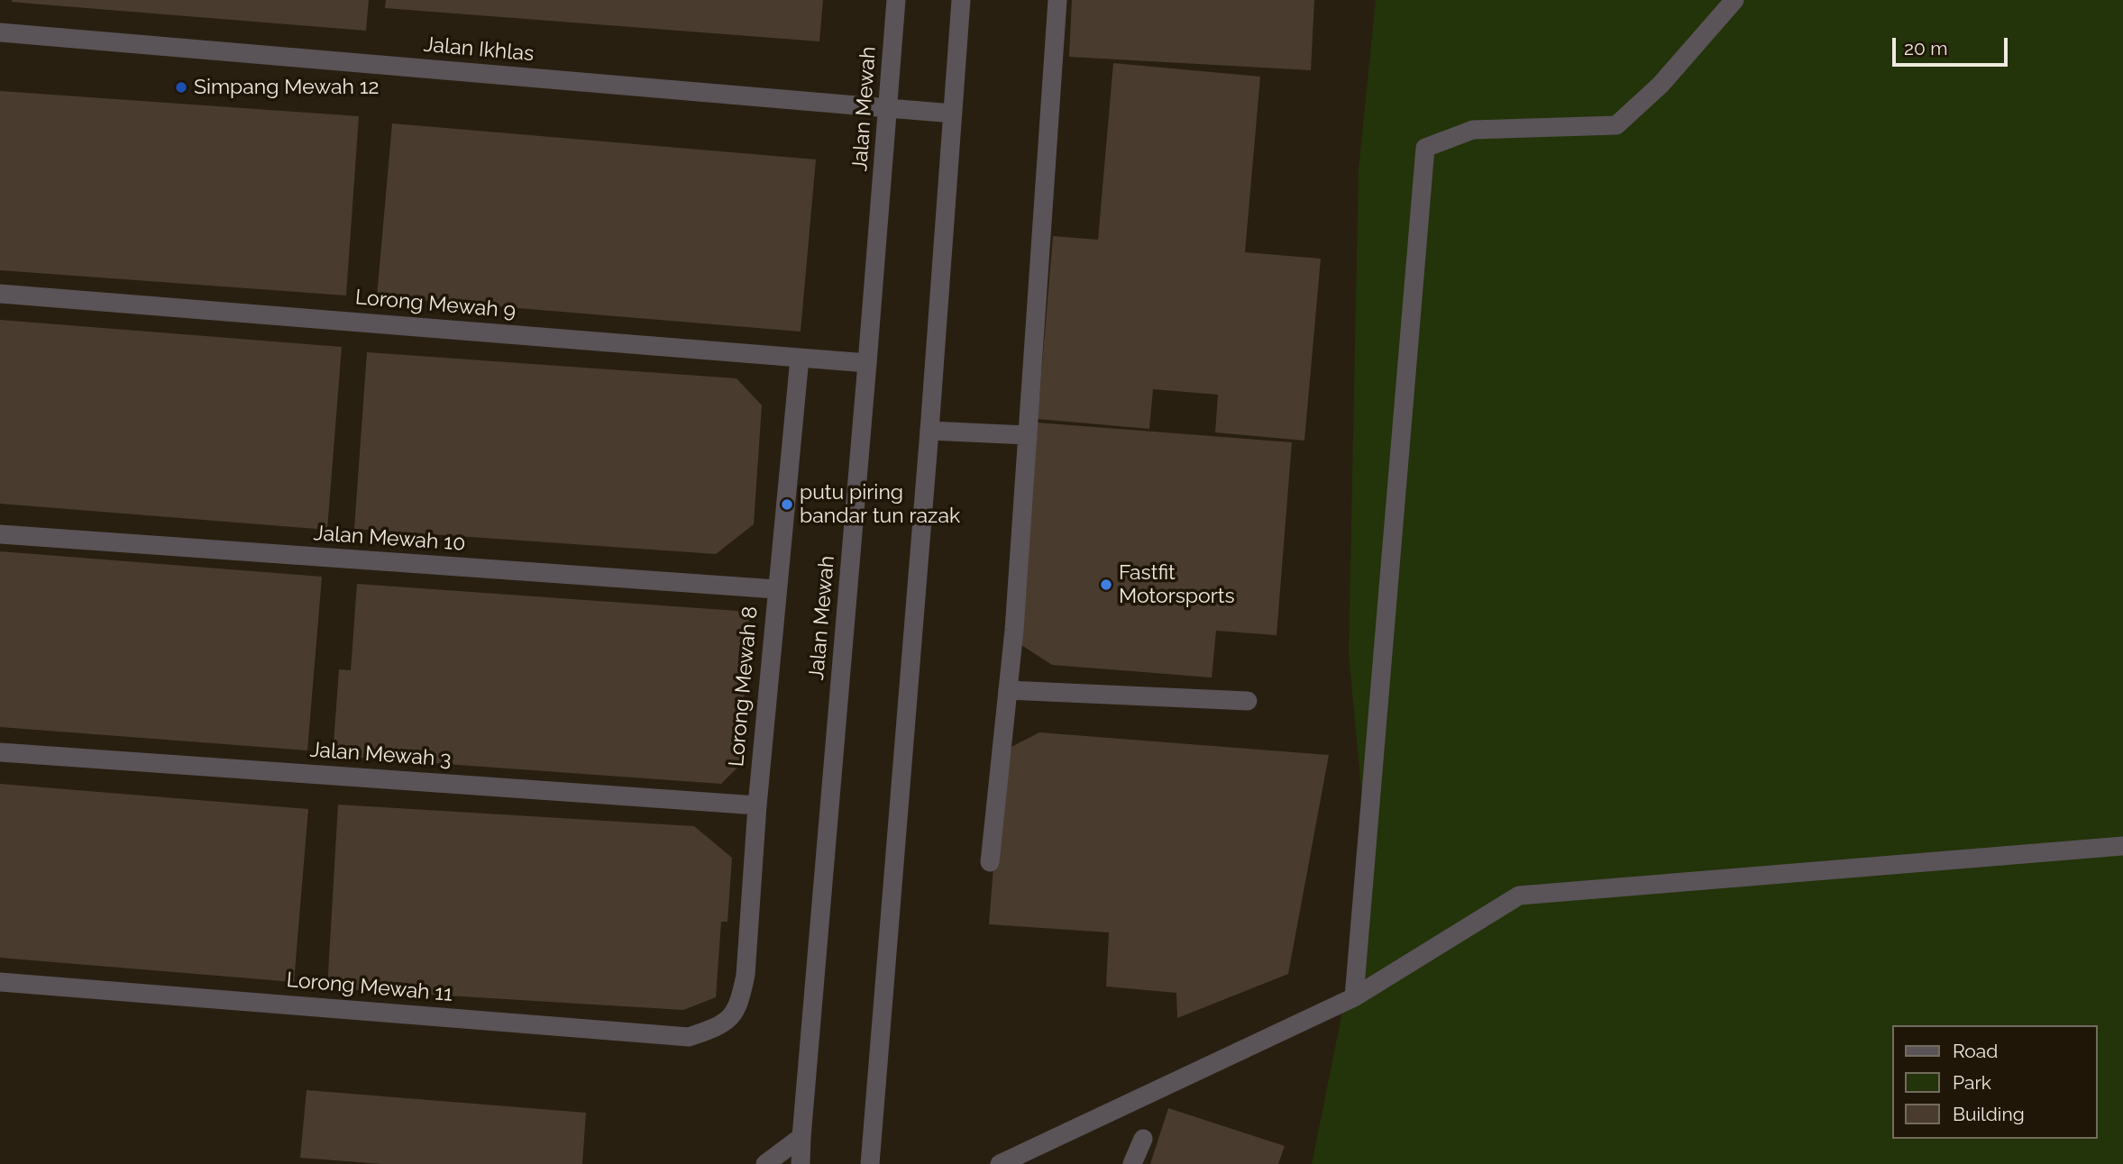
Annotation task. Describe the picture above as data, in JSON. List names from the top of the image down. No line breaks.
{"streets":{"street":["Jalan Ikhlas","Jalan Mewah","Lorong Mewah 9","Jalan Mewah 10","Lorong Mewah 8","Jalan Mewah 3","Lorong Mewah 11"]},"crossings":[["Jalan Ikhlas","Jalan Mewah"],["Jalan Mewah","Lorong Mewah 9"],["Lorong Mewah 9","Lorong Mewah 8"],["Jalan Mewah 10","Lorong Mewah 8"],["Lorong Mewah 8","Jalan Mewah 3"],["Lorong Mewah 8","Lorong Mewah 11"]],"places":["Simpang Mewah 12","putu piring bandar tun razak","Fastfit Motorsports"],"legend":["Road","Park","Building"],"scale_bar":"20 m"}
